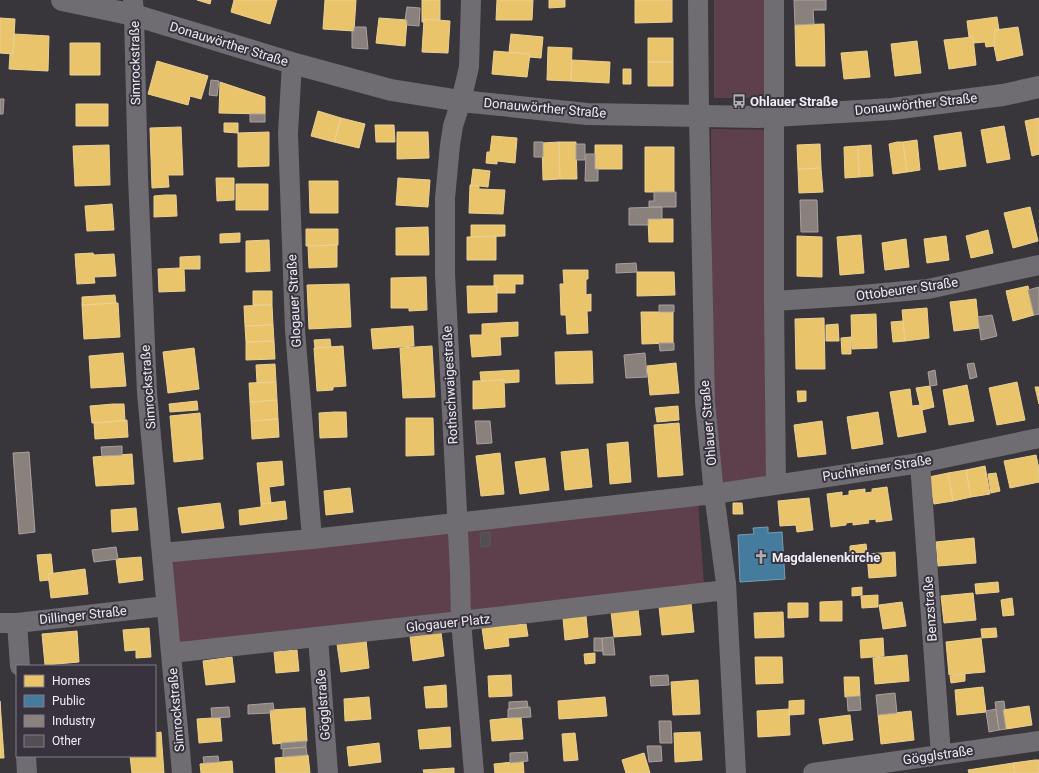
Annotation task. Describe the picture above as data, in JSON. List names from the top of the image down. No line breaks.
{"streets":{"street":["Donauwörther Straße","Simrockstraße","Ottobeurer Straße","Glogauer Straße","Rothschwaigestraße","Ohlauer Straße","Puchheimer Straße","Benzstraße","Dillinger Straße","Glogauer Platz","Gögglstraße"]},"crossings":[["Donauwörther Straße","Simrockstraße"],["Donauwörther Straße","Glogauer Straße"],["Donauwörther Straße","Rothschwaigestraße"],["Donauwörther Straße","Ohlauer Straße"],["Simrockstraße","Dillinger Straße"],["Simrockstraße","Glogauer Platz"],["Rothschwaigestraße","Glogauer Platz"],["Ohlauer Straße","Puchheimer Straße"],["Ohlauer Straße","Glogauer Platz"],["Puchheimer Straße","Benzstraße"],["Benzstraße","Gögglstraße"],["Glogauer Platz","Gögglstraße"]],"places":{"bus stop":["Ohlauer Straße"],"church":["Magdalenenkirche"]},"legend":["Homes","Public","Industry","Other"]}
